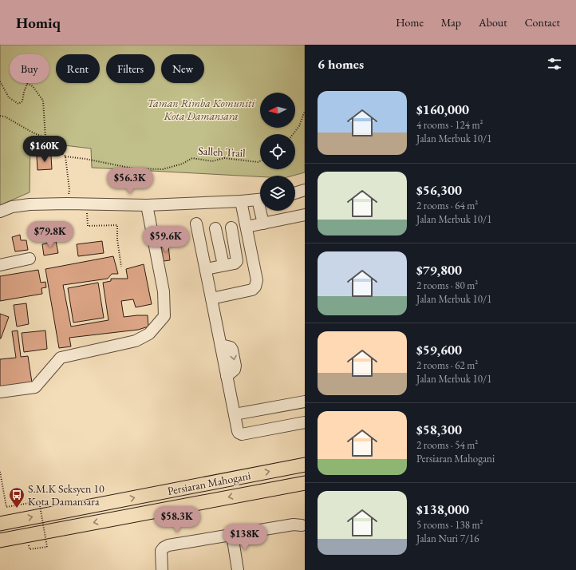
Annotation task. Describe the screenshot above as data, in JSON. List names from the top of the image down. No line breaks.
{"streets":{"main road":["Persiaran Mahogani"],"path":["Salleh Trail"]},"parks":["Taman Rimba Komuniti Kota Damansara"],"places":{"bus stop":["S.M.K Seksyen 10 Kota Damansara"]},"north":"left","page":{"header":"Homiq","nav":["Home","Map","About","Contact"],"heading":"6 homes","chip":["Buy","Rent","Filters","New"],"list":[{"name":"$160,000","note":"4 rooms · 124 m² · Jalan Merbuk 10/1"},{"name":"$56,300","note":"2 rooms · 64 m² · Jalan Merbuk 10/1"},{"name":"$79,800","note":"2 rooms · 80 m² · Jalan Merbuk 10/1"},{"name":"$59,600","note":"2 rooms · 62 m² · Jalan Merbuk 10/1"},{"name":"$58,300","note":"2 rooms · 54 m² · Persiaran Mahogani"},{"name":"$138,000","note":"5 rooms · 138 m² · Jalan Nuri 7/16"}],"price":["$160K","$56.3K","$79.8K","$59.6K","$58.3K","$138K"]}}
